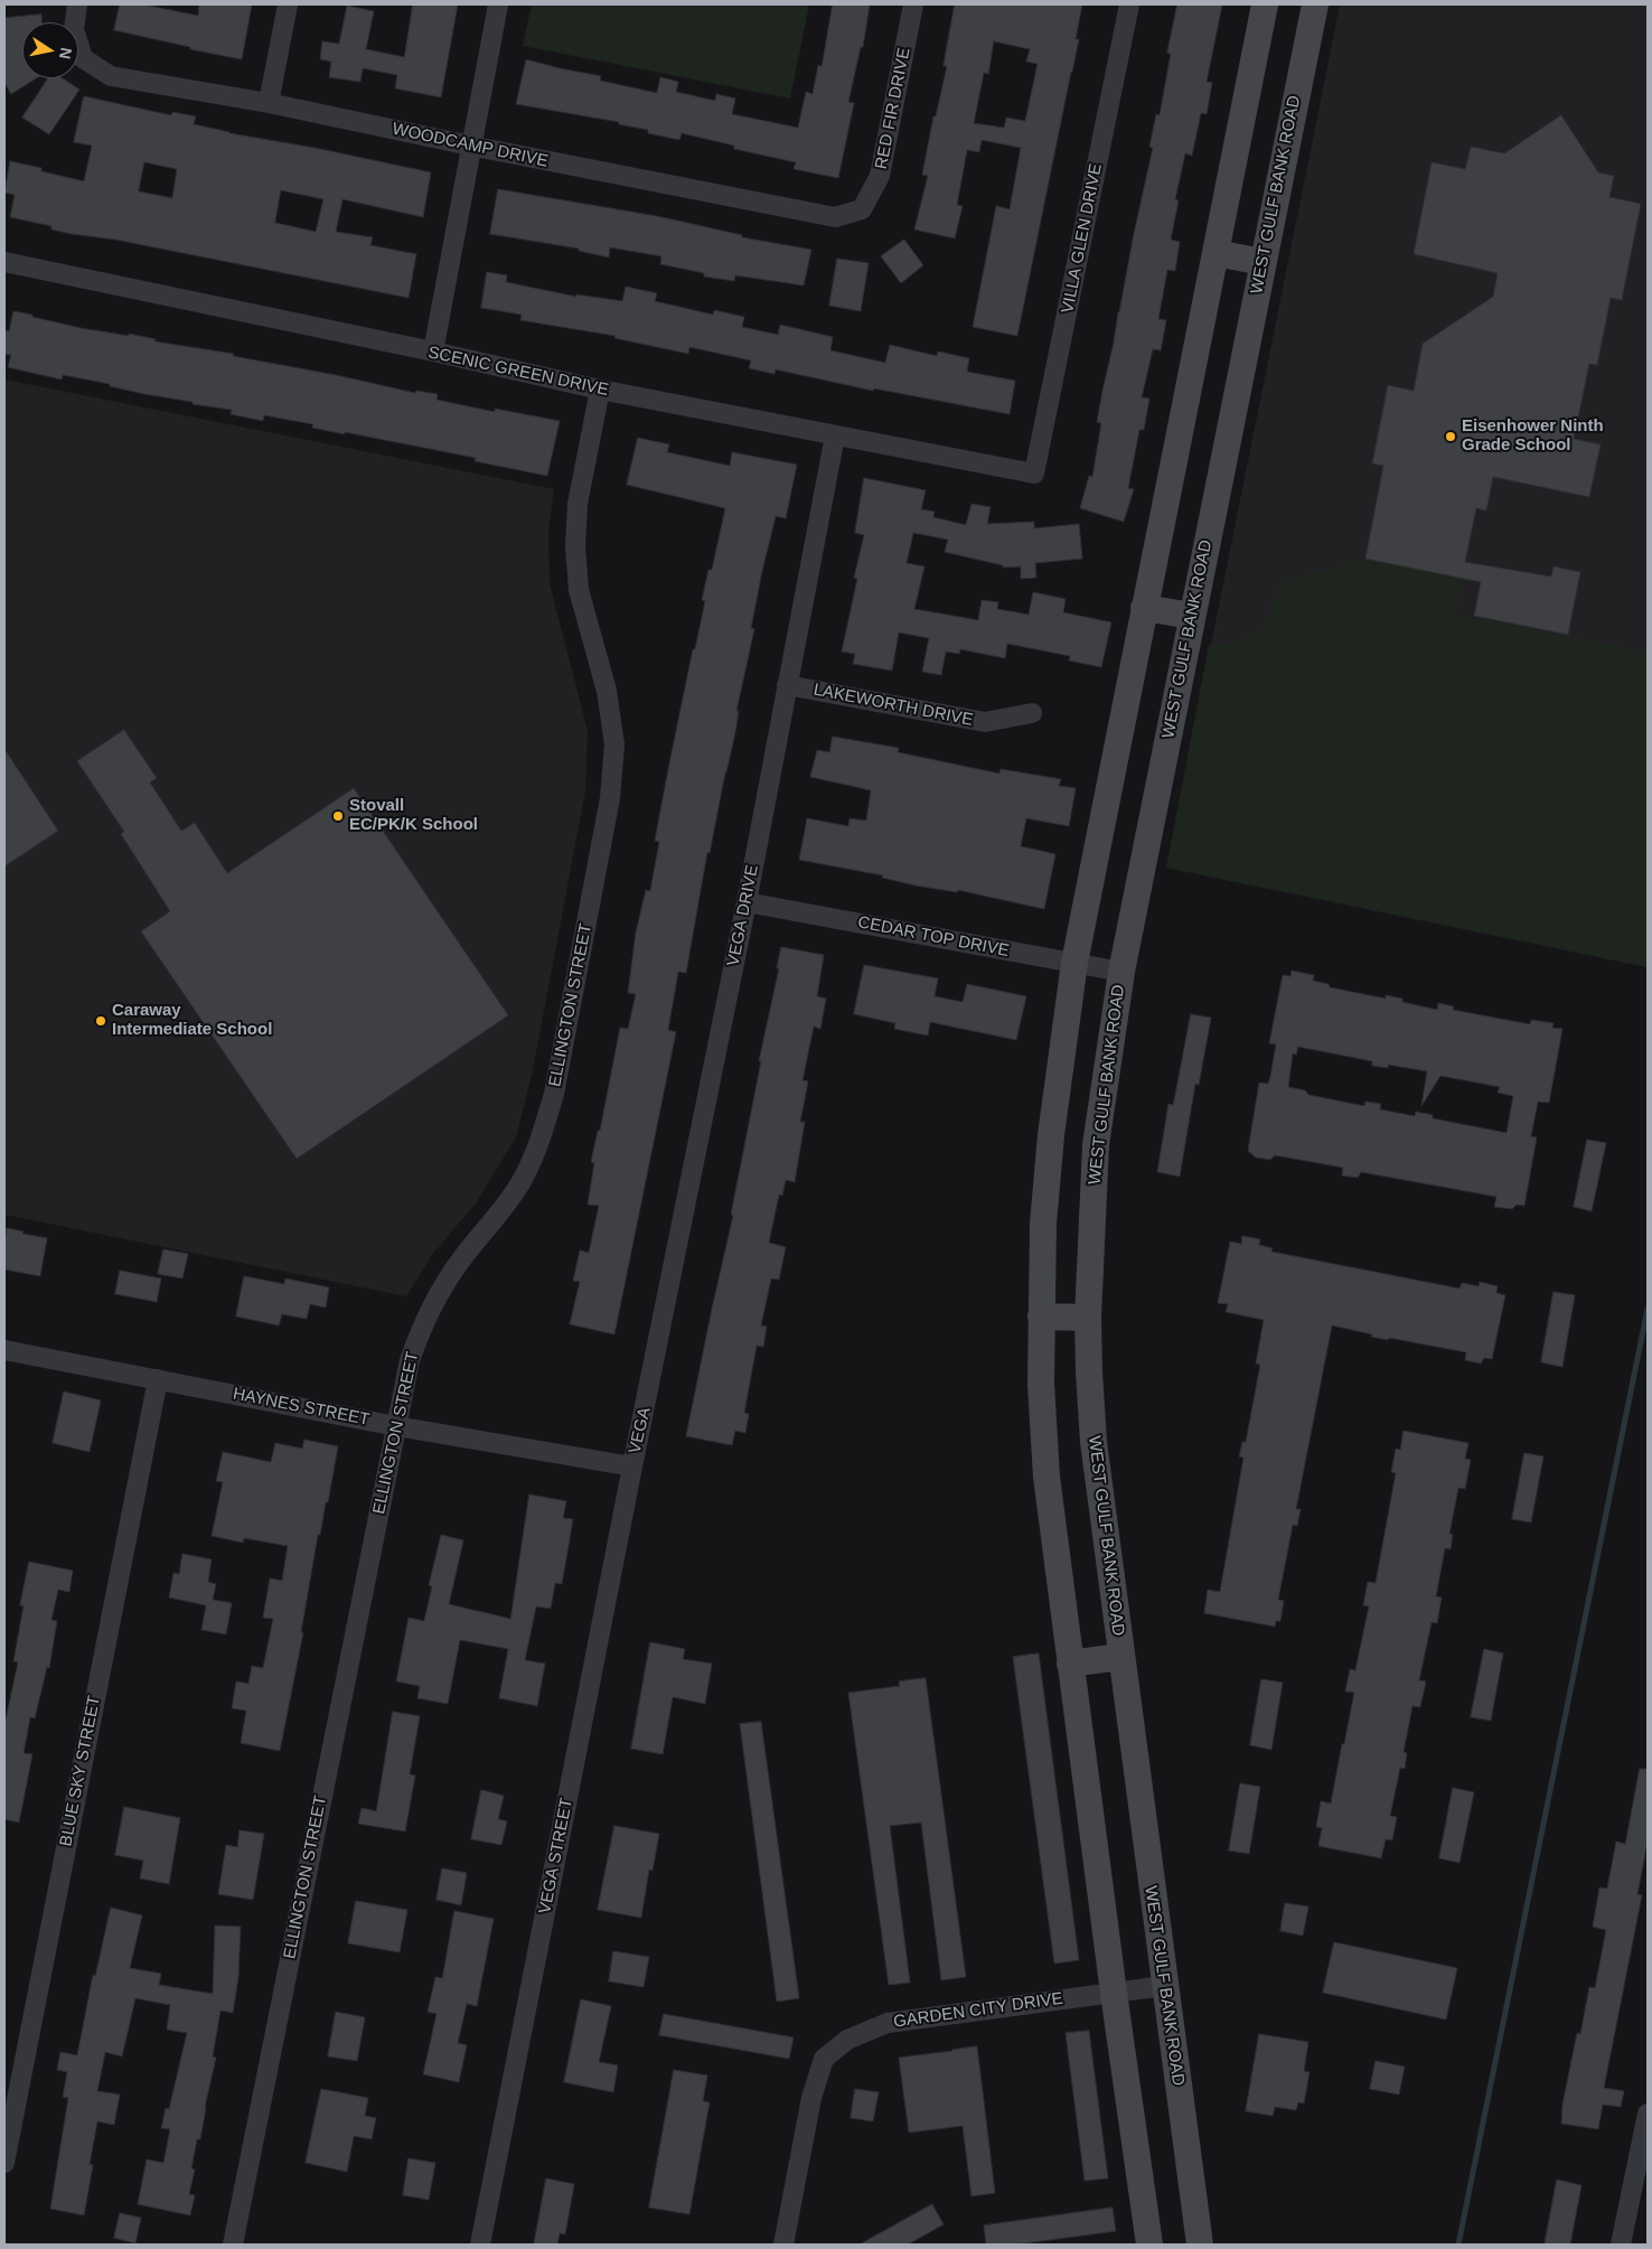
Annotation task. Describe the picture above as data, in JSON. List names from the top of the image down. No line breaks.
{"streets":{"main road":["WEST GULF BANK ROAD"],"street":["RED FIR DRIVE","WOODCAMP DRIVE","VILLA GLEN DRIVE","SCENIC GREEN DRIVE","LAKEWORTH DRIVE","VEGA DRIVE","CEDAR TOP DRIVE","ELLINGTON STREET","HAYNES STREET","VEGA","BLUE SKY STREET","VEGA STREET","GARDEN CITY DRIVE"]},"crossings":[["RED FIR DRIVE","WOODCAMP DRIVE"],["WEST GULF BANK ROAD","CEDAR TOP DRIVE"],["WEST GULF BANK ROAD","GARDEN CITY DRIVE"],["VILLA GLEN DRIVE","SCENIC GREEN DRIVE"],["SCENIC GREEN DRIVE","VEGA DRIVE"],["SCENIC GREEN DRIVE","ELLINGTON STREET"],["LAKEWORTH DRIVE","VEGA DRIVE"],["VEGA DRIVE","CEDAR TOP DRIVE"],["VEGA DRIVE","VEGA"],["ELLINGTON STREET","HAYNES STREET"],["HAYNES STREET","VEGA"],["HAYNES STREET","BLUE SKY STREET"],["HAYNES STREET","VEGA STREET"],["VEGA","VEGA STREET"]],"places":["Eisenhower Ninth Grade School","Stovall EC/PK/K School","Caraway Intermediate School"],"north":"right"}
